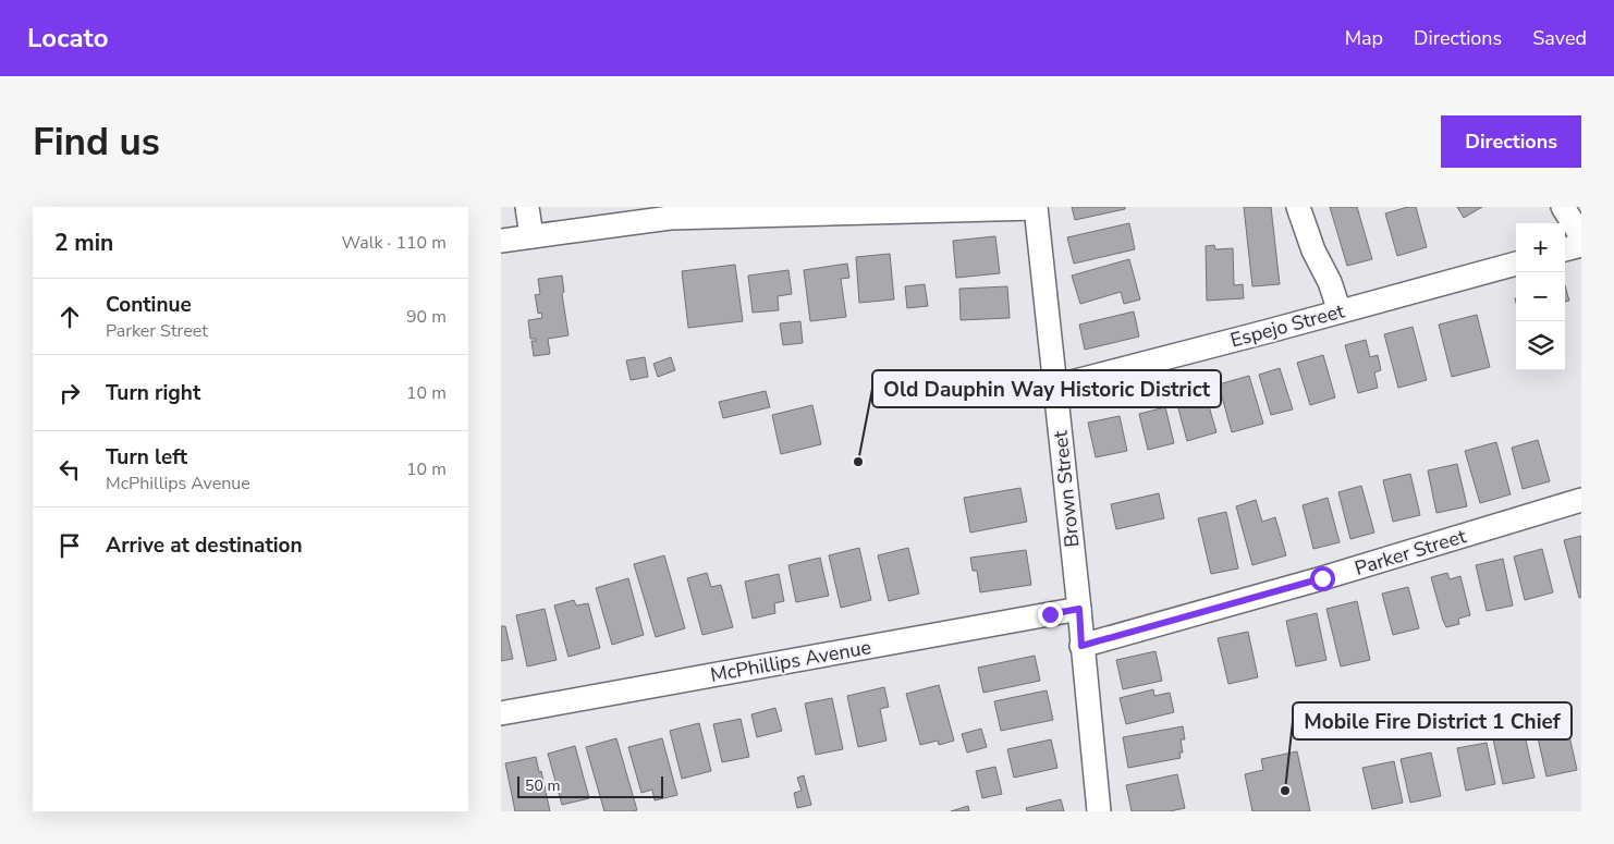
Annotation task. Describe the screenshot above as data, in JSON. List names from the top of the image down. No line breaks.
{"streets":{"street":["Espejo Street","Brown Street","Parker Street","McPhillips Avenue"]},"crossings":[["Espejo Street","Brown Street"],["Brown Street","Parker Street"],["Brown Street","McPhillips Avenue"]],"places":["Old Dauphin Way Historic District","Mobile Fire District 1 Chief"],"scale_bar":"50 m","page":{"header":"Locato","nav":["Map","Directions","Saved"],"buttons":"Directions","title":"Find us","heading":["2 min","Walk · 110 m"],"map_buttons":["+","−"],"list":[["Continue","Parker Street","90 m"],["Turn right","10 m"],["Turn left","McPhillips Avenue","10 m"],"Arrive at destination"],"scale":"50 m"}}
